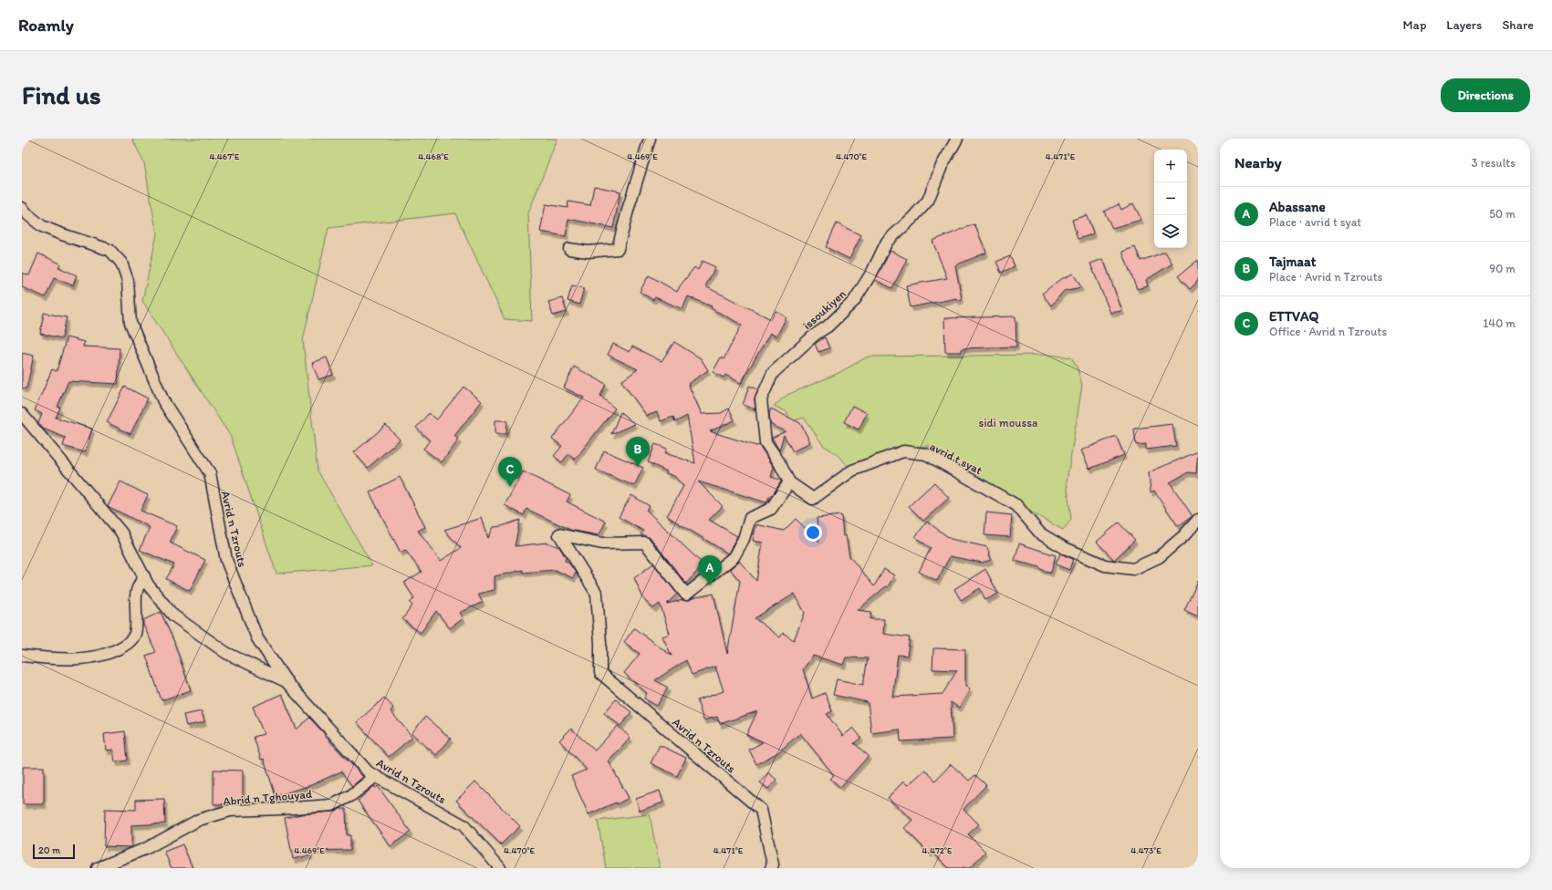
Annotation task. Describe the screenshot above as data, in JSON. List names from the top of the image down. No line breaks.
{"streets":{"street":["issoukiyen","avrid t syat","Avrid n Tzrouts","Abrid n Tghouyad"]},"crossings":[["issoukiyen","avrid t syat"],["issoukiyen","Avrid n Tzrouts"],["avrid t syat","Avrid n Tzrouts"],["Avrid n Tzrouts","Abrid n Tghouyad"]],"parks":["sidi moussa"],"scale_bar":"20 m","page":{"header":"Roamly","nav":["Map","Layers","Share"],"buttons":"Directions","title":"Find us","heading":["Nearby","3 results"],"map_buttons":["+","−"],"list":[{"mark":"A","name":"Abassane","note":"Place · avrid t syat","value":"50 m"},{"mark":"B","name":"Tajmaat","note":"Place · Avrid n Tzrouts","value":"90 m"},{"mark":"C","name":"ETTVAQ","note":"Office · Avrid n Tzrouts","value":"140 m"}],"pins":["B","C","A"],"scale":"20 m"},"coordinates":["4.467°E","4.468°E","4.469°E","4.470°E","4.471°E","4.473°E","4.472°E"]}
